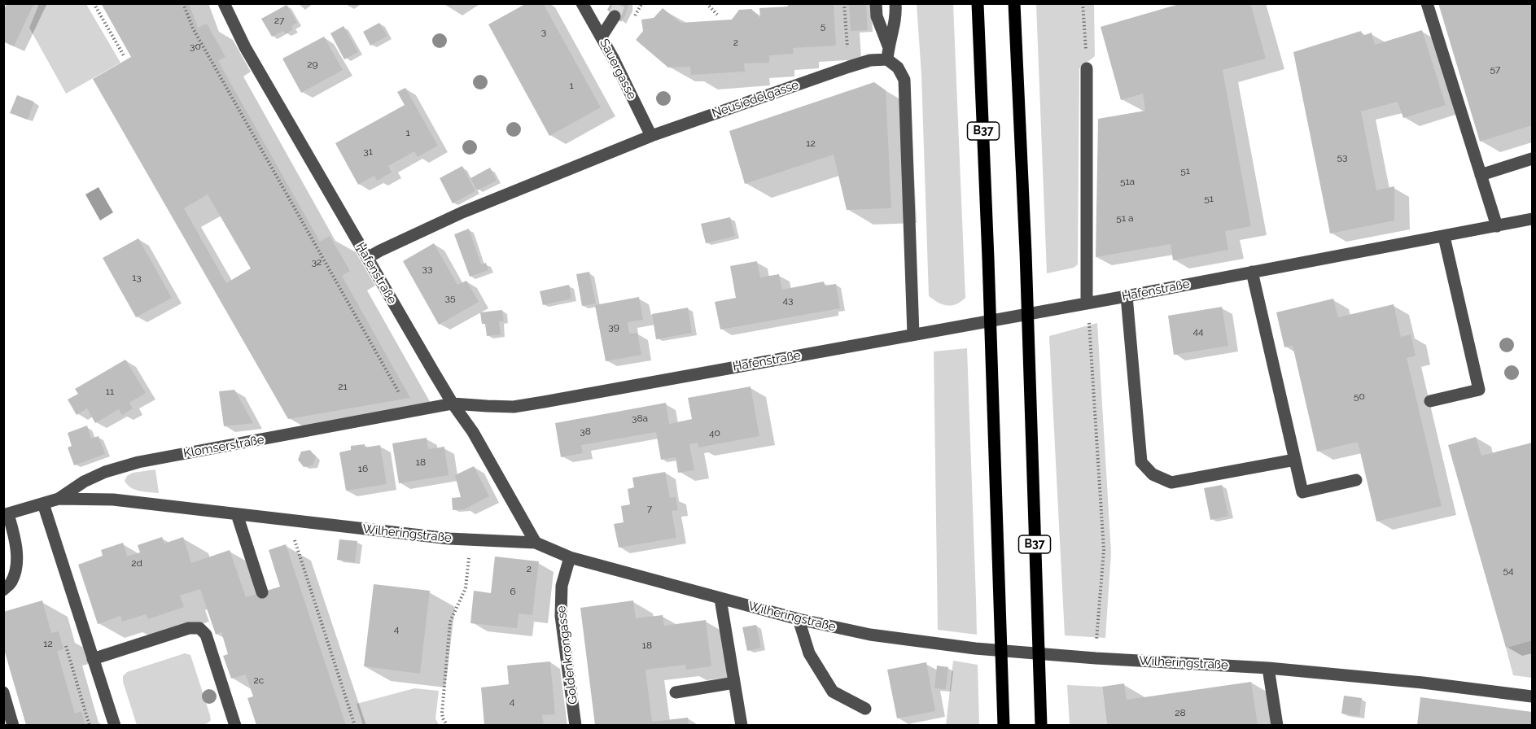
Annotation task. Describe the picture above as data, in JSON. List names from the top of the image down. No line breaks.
{"streets":{"main road":["B37"],"street":["Sauergasse","Neusiedelgasse","Hafenstraße","Klomserstraße","Wilheringstraße","Goldenkrongasse"]},"crossings":[["Sauergasse","Neusiedelgasse"],["Neusiedelgasse","Hafenstraße"],["Hafenstraße","Klomserstraße"],["Klomserstraße","Wilheringstraße"],["Wilheringstraße","Goldenkrongasse"]],"house_numbers":["27","5","3","2","30","29","57","1","1","12","31","53","51","51a","51","51 a","32","33","13","35","43","39","44","21","11","50","38a","38","40","18","16","7","2d","2","54","6","4","12","18","2c","4","28"]}
